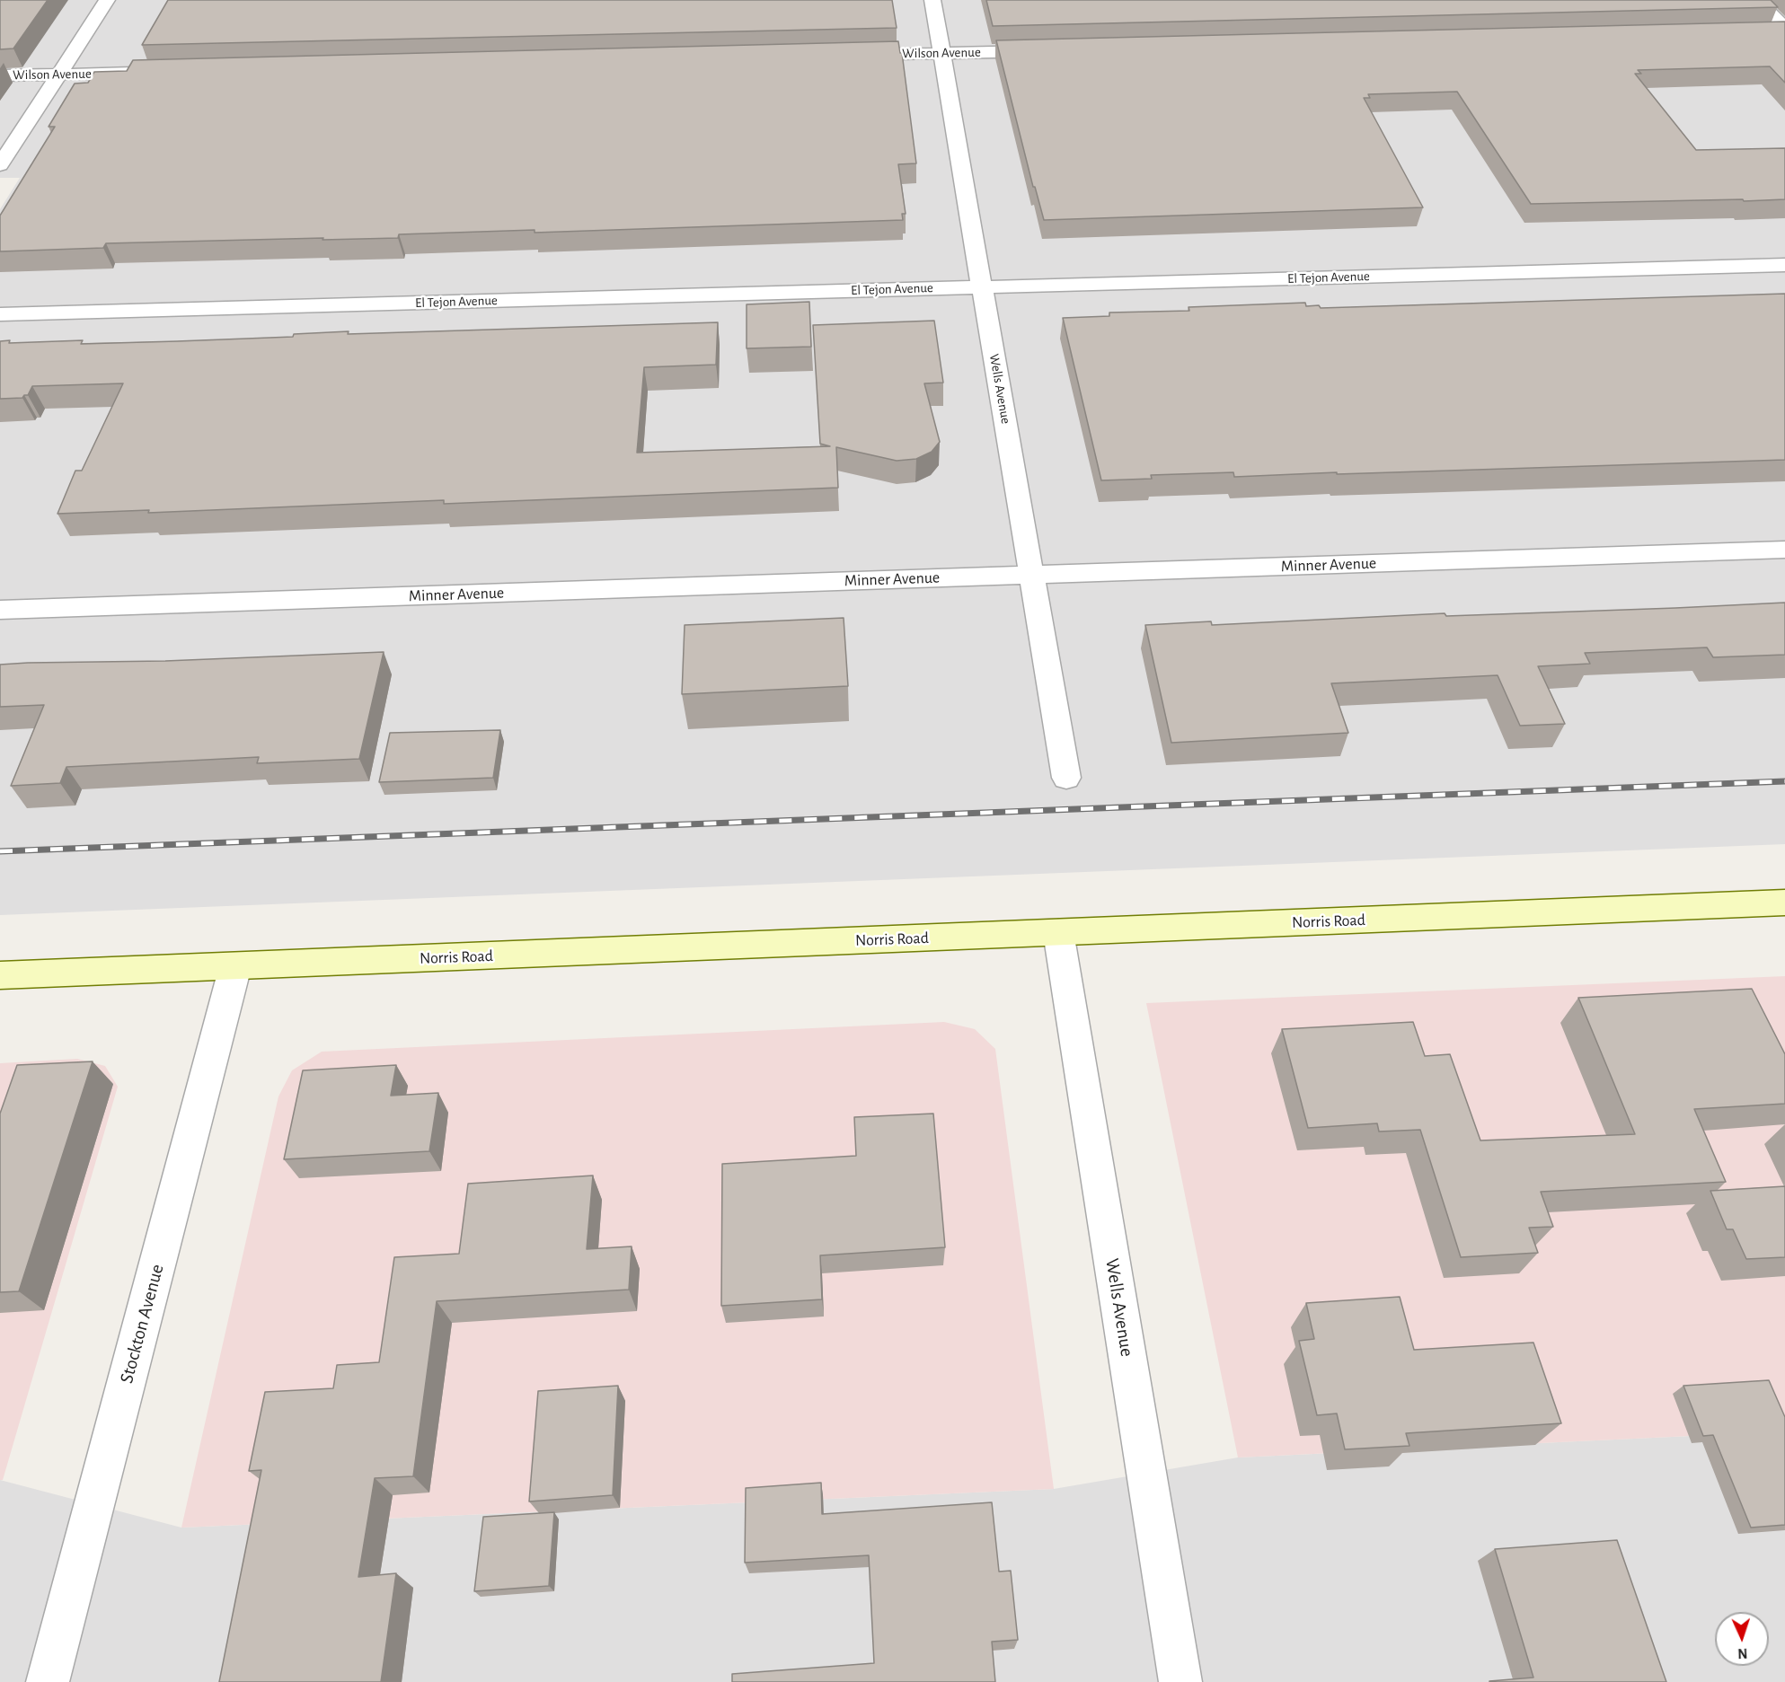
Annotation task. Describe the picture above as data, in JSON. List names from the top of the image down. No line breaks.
{"streets":{"street":["Wilson Avenue","El Tejon Avenue","Wells Avenue","Minner Avenue","Norris Road","Stockton Avenue"]},"crossings":[["Wilson Avenue","Wells Avenue"],["El Tejon Avenue","Wells Avenue"],["Wells Avenue","Minner Avenue"],["Wells Avenue","Norris Road"],["Norris Road","Stockton Avenue"]],"north":"bottom"}
